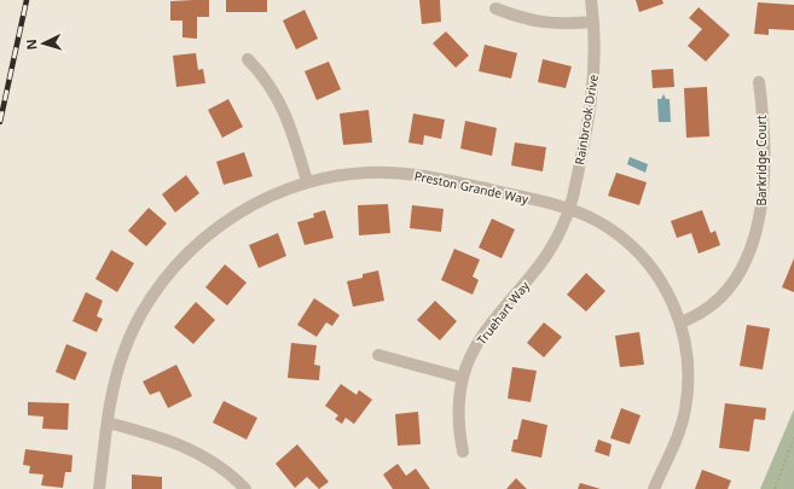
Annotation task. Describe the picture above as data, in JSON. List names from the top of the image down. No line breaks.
{"streets":{"street":["Rainbrook Drive","Barkridge Court","Preston Grande Way","Truehart Way"]},"crossings":[["Rainbrook Drive","Preston Grande Way"],["Rainbrook Drive","Truehart Way"],["Barkridge Court","Preston Grande Way"],["Preston Grande Way","Truehart Way"]],"north":"left"}
